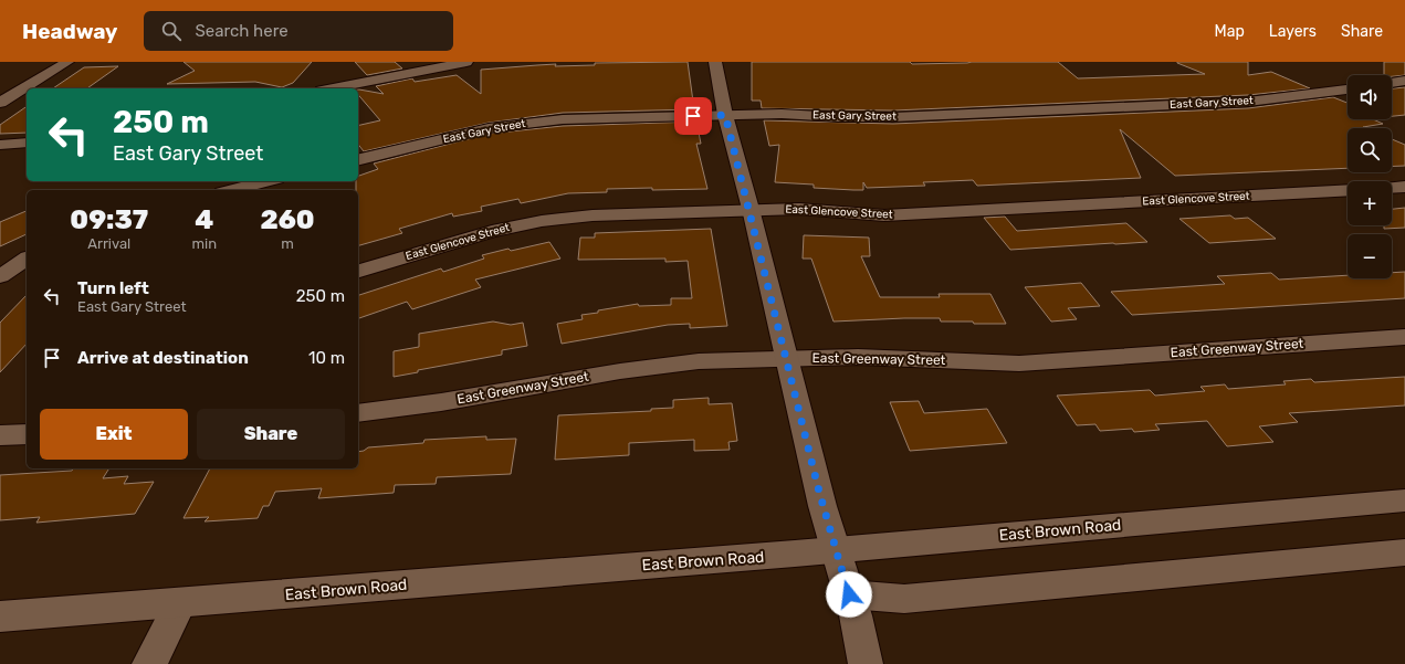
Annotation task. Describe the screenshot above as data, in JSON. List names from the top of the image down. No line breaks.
{"streets":{"street":["East Gary Street","East Glencove Street","East Greenway Street","East Brown Road"]},"page":{"header":"Headway","search":"Search here","nav":["Map","Layers","Share"],"map_buttons":["+","−"],"turn":["250 m","East Gary Street"],"eta":["09:37","Arrival","4","min","260","m"],"list":[{"name":"Turn left","note":"East Gary Street","value":"250 m"},{"name":"Arrive at destination","value":"10 m"}],"buttons":["Exit","Share"]}}
